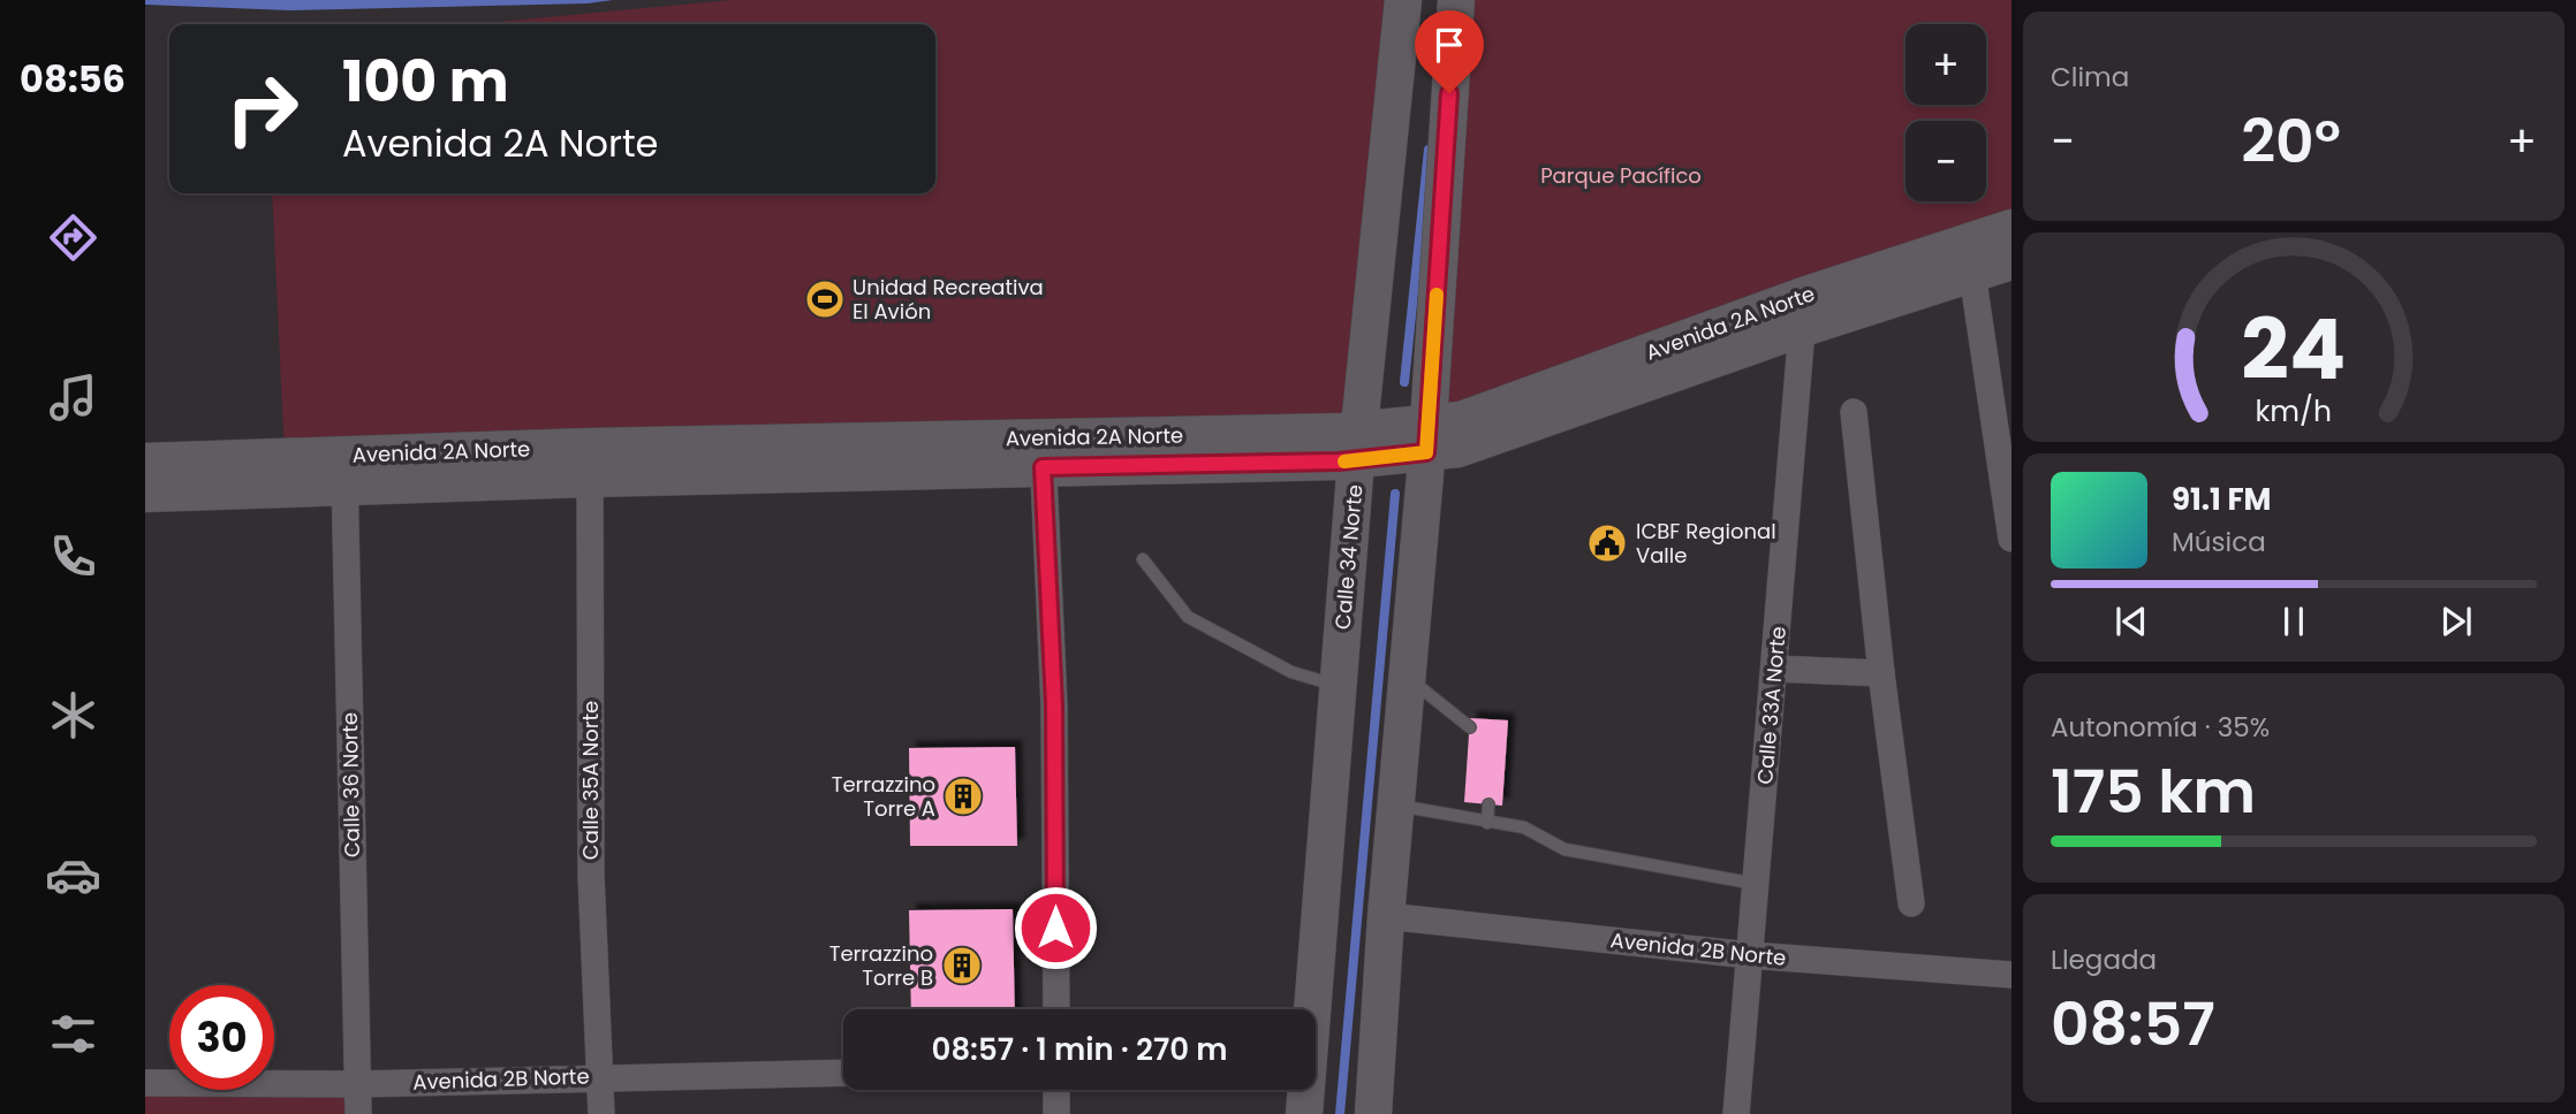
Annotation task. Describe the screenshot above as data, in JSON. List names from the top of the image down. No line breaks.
{"streets":{"main road":["Avenida 2A Norte","Calle 34 Norte"],"street":["Calle 33A Norte","Calle 35A Norte","Calle 36 Norte","Avenida 2B Norte"]},"crossings":[["Avenida 2A Norte","Calle 34 Norte"],["Avenida 2A Norte","Calle 33A Norte"],["Avenida 2A Norte","Calle 35A Norte"],["Avenida 2A Norte","Calle 36 Norte"],["Calle 33A Norte","Avenida 2B Norte"],["Calle 35A Norte","Avenida 2B Norte"],["Calle 36 Norte","Avenida 2B Norte"]],"parks":["Parque Pacífico"],"places":{"sports":["Unidad Recreativa El Avión"],"public building":["ICBF Regional Valle"],"building":["Terrazzino Torre A","Terrazzino Torre B"]},"page":{"tabs":"08:56","tile":["Clima",["Autonomía · 35%","175 km"],["Llegada","08:57"]],"map_buttons":["+","−"],"turn":["100 m","Avenida 2A Norte"],"heat":["−","20°","+"],"song":["91.1 FM","Música"],"limit":"30","trip":"08:57 · 1 min · 270 m","gauge":["24","km/h"]}}
